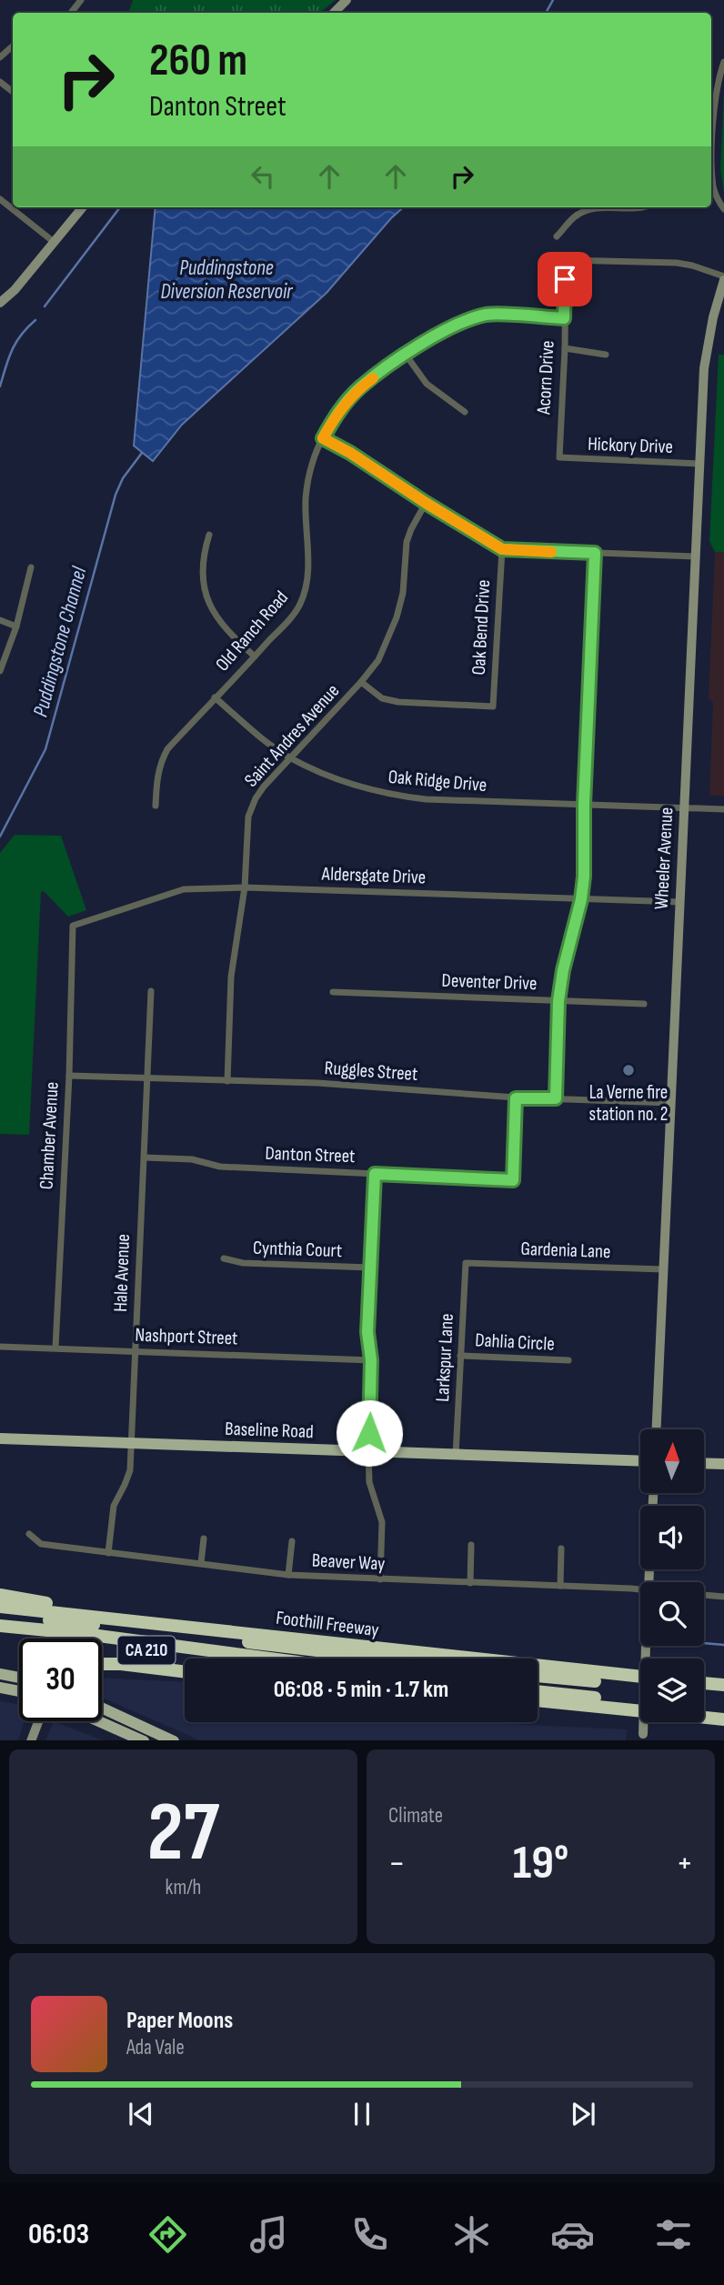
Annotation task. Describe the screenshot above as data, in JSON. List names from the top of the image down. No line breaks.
{"streets":{"highway":["Foothill Freeway","CA 210"],"main road":["Wheeler Avenue","Baseline Road"],"street":["Acorn Drive","Hickory Drive","Oak Bend Drive","Old Ranch Road","Saint Andres Avenue","Oak Ridge Drive","Aldersgate Drive","Deventer Drive","Ruggles Street","Chamber Avenue","Danton Street","Cynthia Court","Gardenia Lane","Hale Avenue","Nashport Street","Dahlia Circle","Larkspur Lane","Beaver Way"]},"crossings":[["Acorn Drive","Hickory Drive"],["Acorn Drive","Old Ranch Road"],["Acorn Drive","Wheeler Avenue"],["Hickory Drive","Wheeler Avenue"],["Oak Bend Drive","Saint Andres Avenue"],["Old Ranch Road","Oak Ridge Drive"],["Saint Andres Avenue","Oak Ridge Drive"],["Saint Andres Avenue","Aldersgate Drive"],["Saint Andres Avenue","Ruggles Street"],["Oak Ridge Drive","Wheeler Avenue"],["Wheeler Avenue","Aldersgate Drive"],["Wheeler Avenue","Ruggles Street"],["Wheeler Avenue","Gardenia Lane"],["Aldersgate Drive","Chamber Avenue"],["Ruggles Street","Chamber Avenue"],["Ruggles Street","Danton Street"],["Ruggles Street","Hale Avenue"],["Chamber Avenue","Nashport Street"],["Danton Street","Hale Avenue"],["Gardenia Lane","Larkspur Lane"],["Hale Avenue","Nashport Street"],["Hale Avenue","Baseline Road"],["Hale Avenue","Beaver Way"],["Dahlia Circle","Larkspur Lane"],["Larkspur Lane","Baseline Road"]],"water":["Puddingstone Diversion Reservoir","Puddingstone Channel"],"places":["La Verne fire station no. 2"],"north":"top","page":{"turn":["260 m","Danton Street"],"limit":"30","trip":"06:08 · 5 min · 1.7 km","tile":[["27","km/h"],"Climate"],"heat":["−","19°","+"],"song":["Paper Moons","Ada Vale"],"tabs":"06:03"}}
